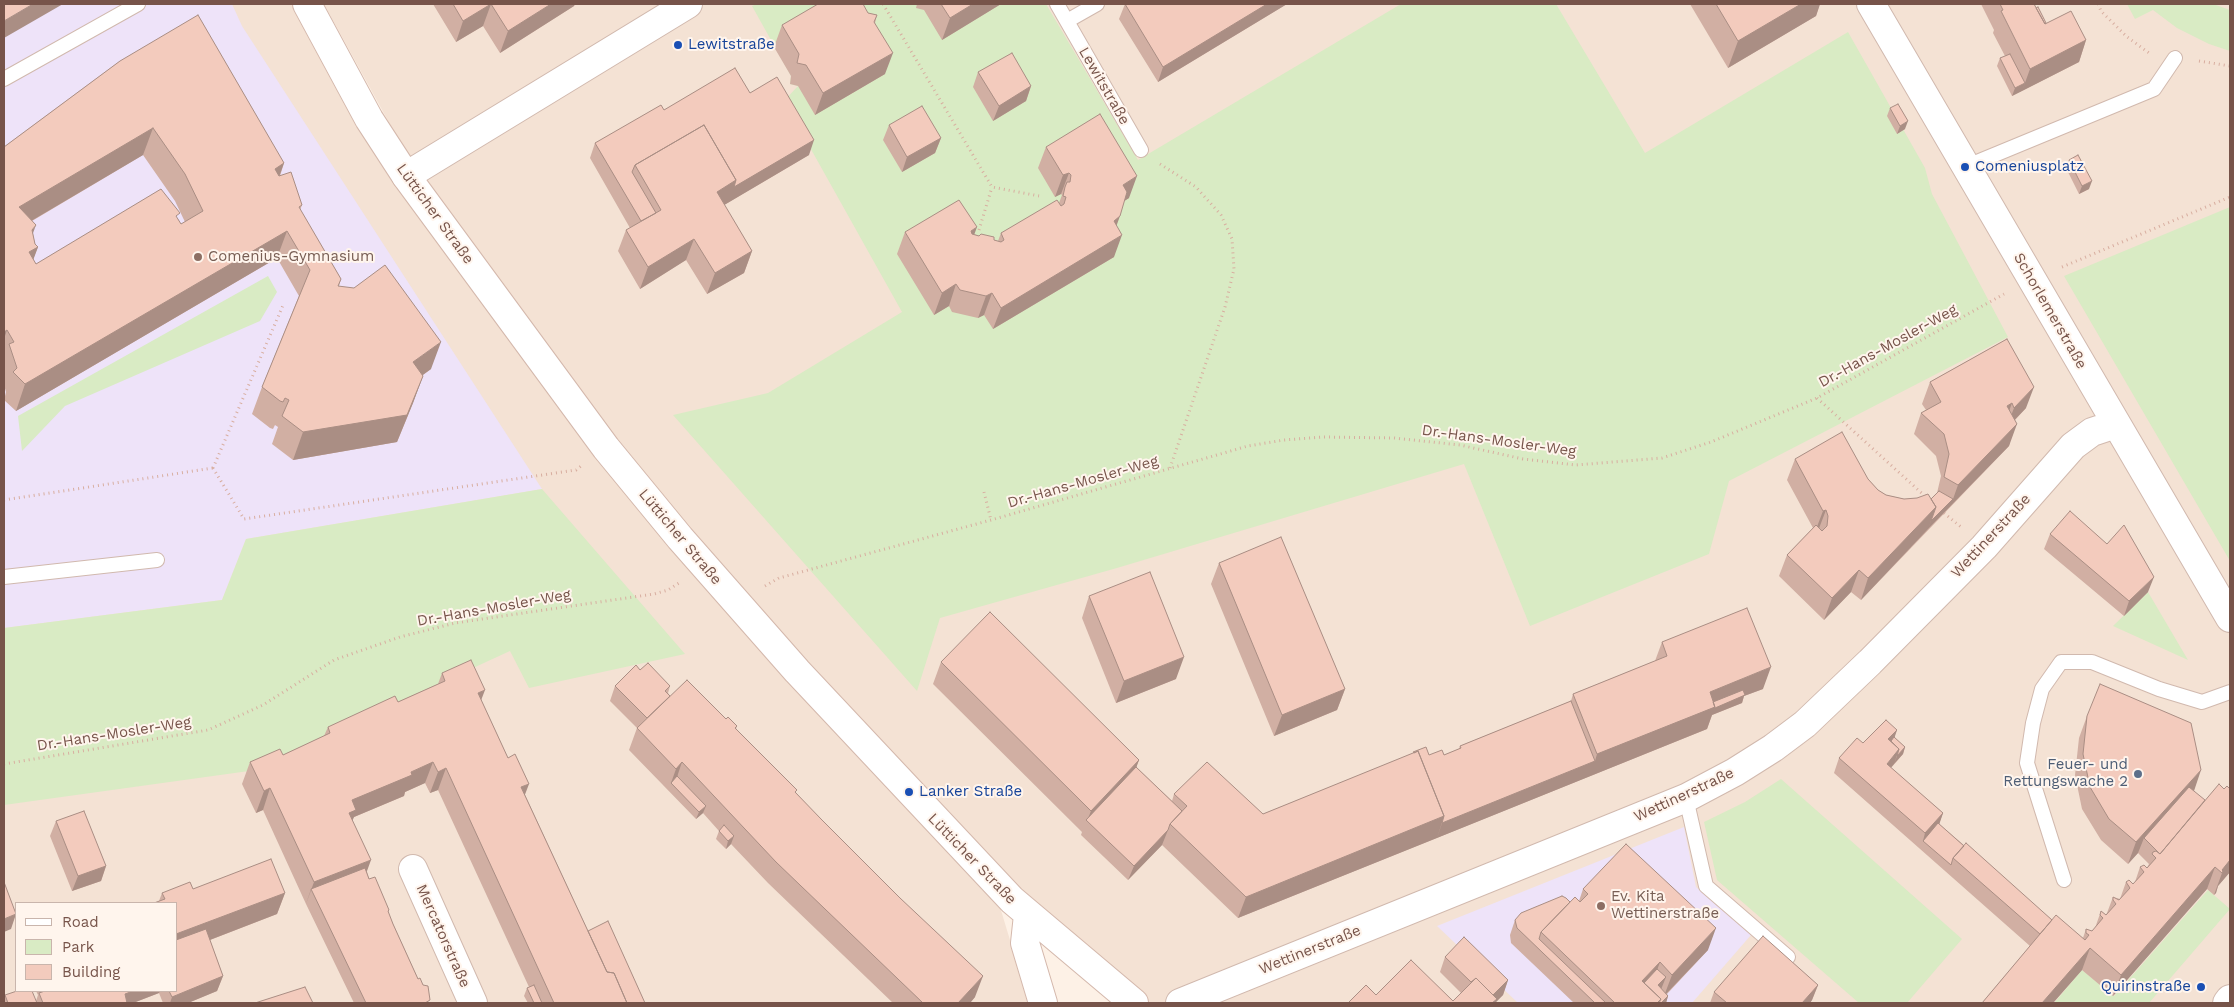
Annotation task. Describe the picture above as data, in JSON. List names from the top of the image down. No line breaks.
{"streets":{"street":["Lütticher Straße","Schorlemerstraße","Wettinerstraße","Mercatorstraße"],"lane":["Lewitstraße"],"path":["Dr.-Hans-Mosler-Weg"]},"crossings":[["Lütticher Straße","Dr.-Hans-Mosler-Weg"],["Schorlemerstraße","Dr.-Hans-Mosler-Weg"],["Schorlemerstraße","Wettinerstraße"]],"places":["Lewitstraße","Comeniusplatz","Comenius-Gymnasium","Feuer- und Rettungswache 2","Lanker Straße","Ev. Kita Wettinerstraße","Quirinstraße"],"legend":["Road","Park","Building"]}
